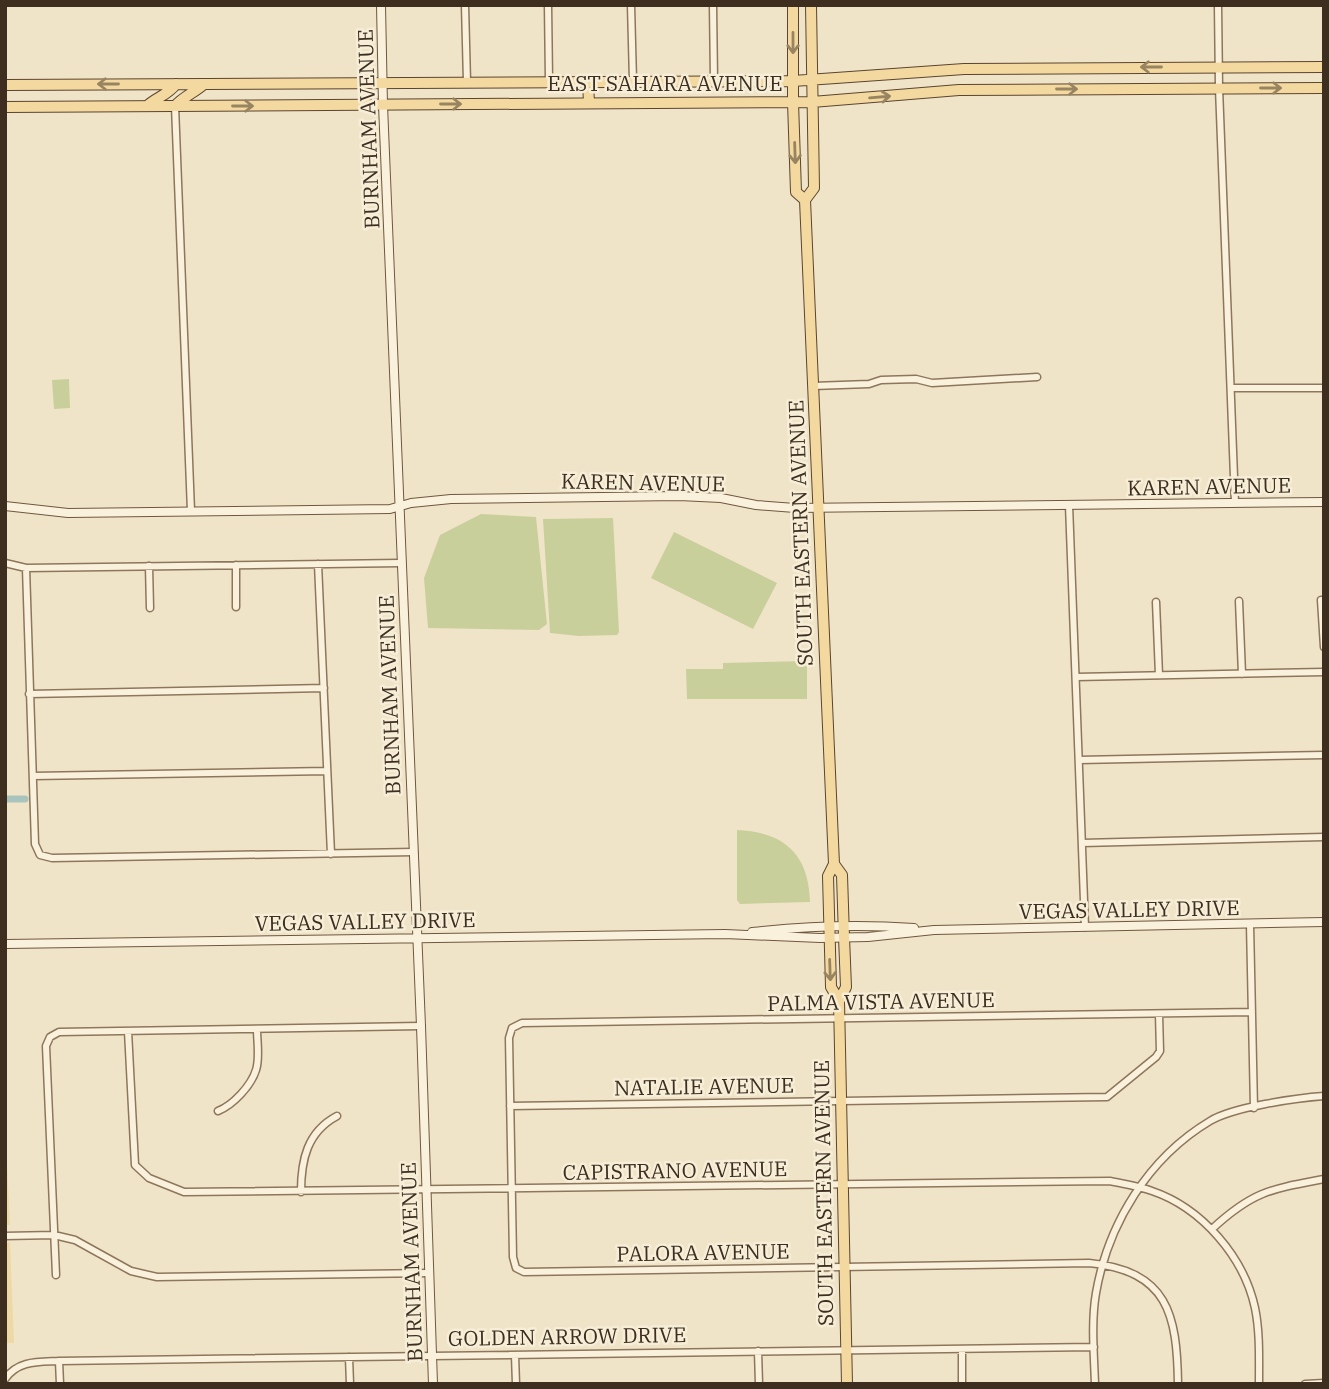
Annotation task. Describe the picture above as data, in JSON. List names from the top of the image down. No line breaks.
{"streets":{"main road":["EAST SAHARA AVENUE","SOUTH EASTERN AVENUE"],"street":["BURNHAM AVENUE","KAREN AVENUE","VEGAS VALLEY DRIVE","PALMA VISTA AVENUE","NATALIE AVENUE","CAPISTRANO AVENUE","PALORA AVENUE","GOLDEN ARROW DRIVE"]},"crossings":[["EAST SAHARA AVENUE","BURNHAM AVENUE"],["EAST SAHARA AVENUE","SOUTH EASTERN AVENUE"],["BURNHAM AVENUE","KAREN AVENUE"],["BURNHAM AVENUE","VEGAS VALLEY DRIVE"],["BURNHAM AVENUE","CAPISTRANO AVENUE"],["BURNHAM AVENUE","GOLDEN ARROW DRIVE"],["KAREN AVENUE","SOUTH EASTERN AVENUE"],["SOUTH EASTERN AVENUE","VEGAS VALLEY DRIVE"],["SOUTH EASTERN AVENUE","PALMA VISTA AVENUE"],["SOUTH EASTERN AVENUE","NATALIE AVENUE"],["SOUTH EASTERN AVENUE","CAPISTRANO AVENUE"],["SOUTH EASTERN AVENUE","PALORA AVENUE"],["SOUTH EASTERN AVENUE","GOLDEN ARROW DRIVE"],["PALMA VISTA AVENUE","NATALIE AVENUE"],["CAPISTRANO AVENUE","PALORA AVENUE"]]}
